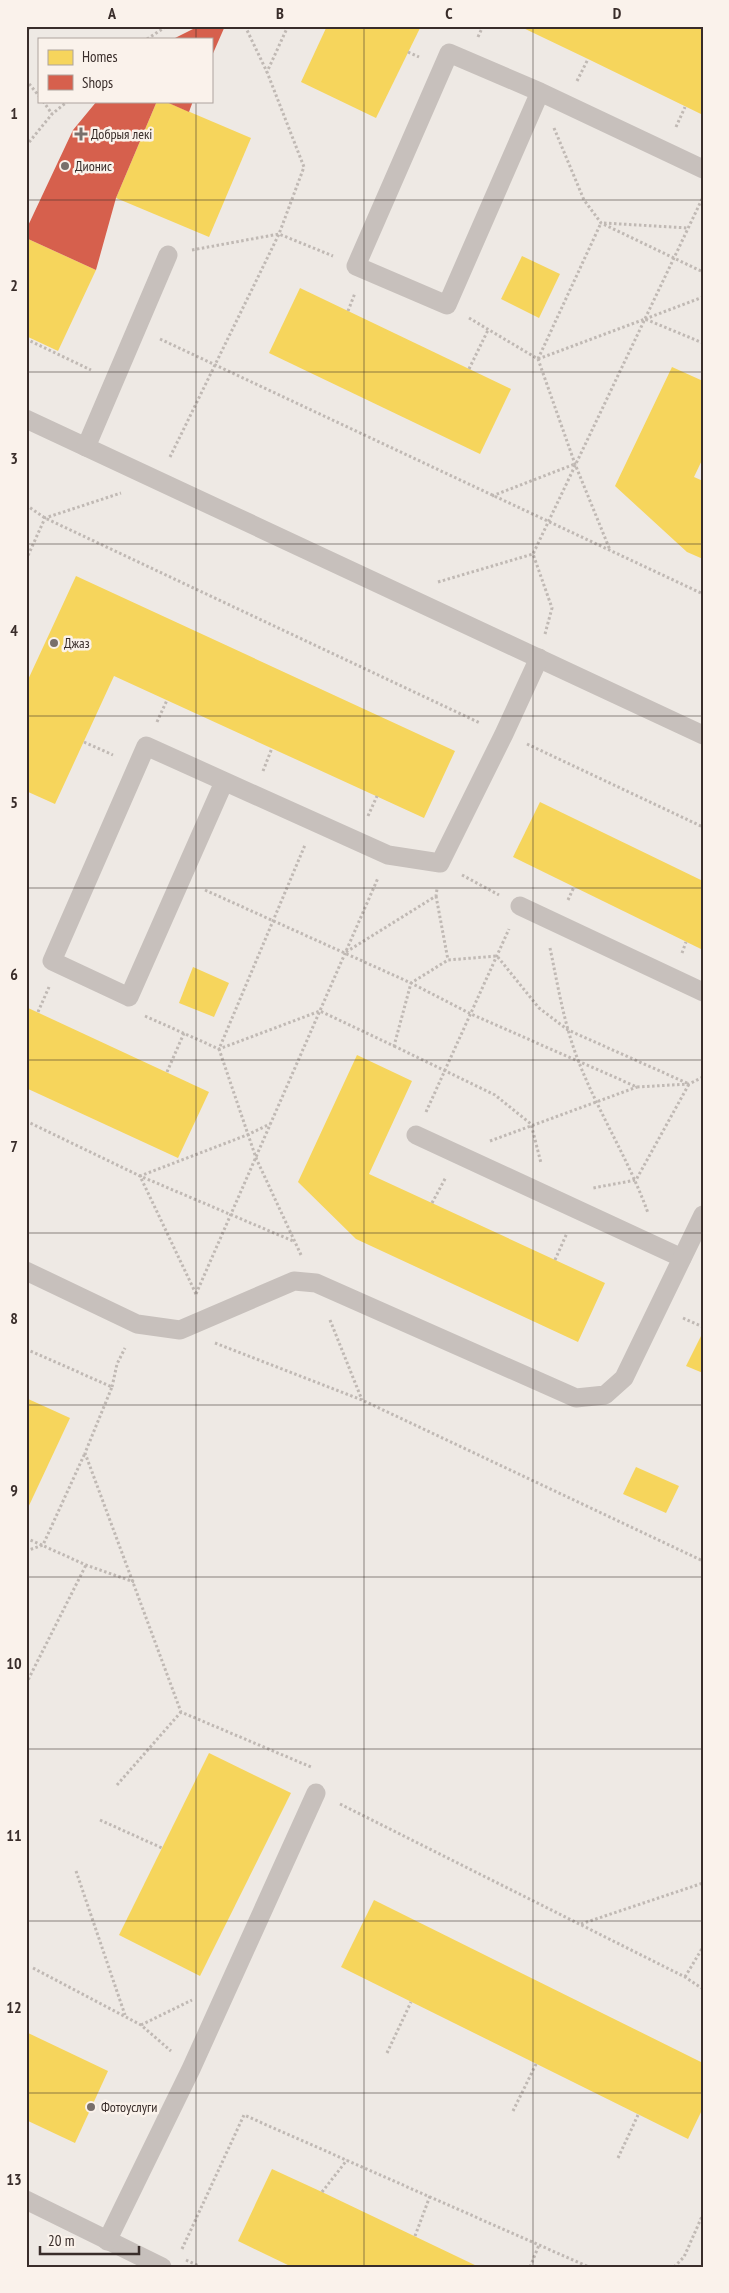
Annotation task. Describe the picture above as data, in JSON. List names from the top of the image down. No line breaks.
{"places":{"health":["Добрыя лекі"],"other":["Дионис","Джаз","Фотоуслуги"]},"legend":["Homes","Shops"],"scale_bar":"20 m","grid":{"columns":["A","B","C","D"],"rows":["1","2","3","4","5","6","7","8","9","10","11","12","13"]}}
